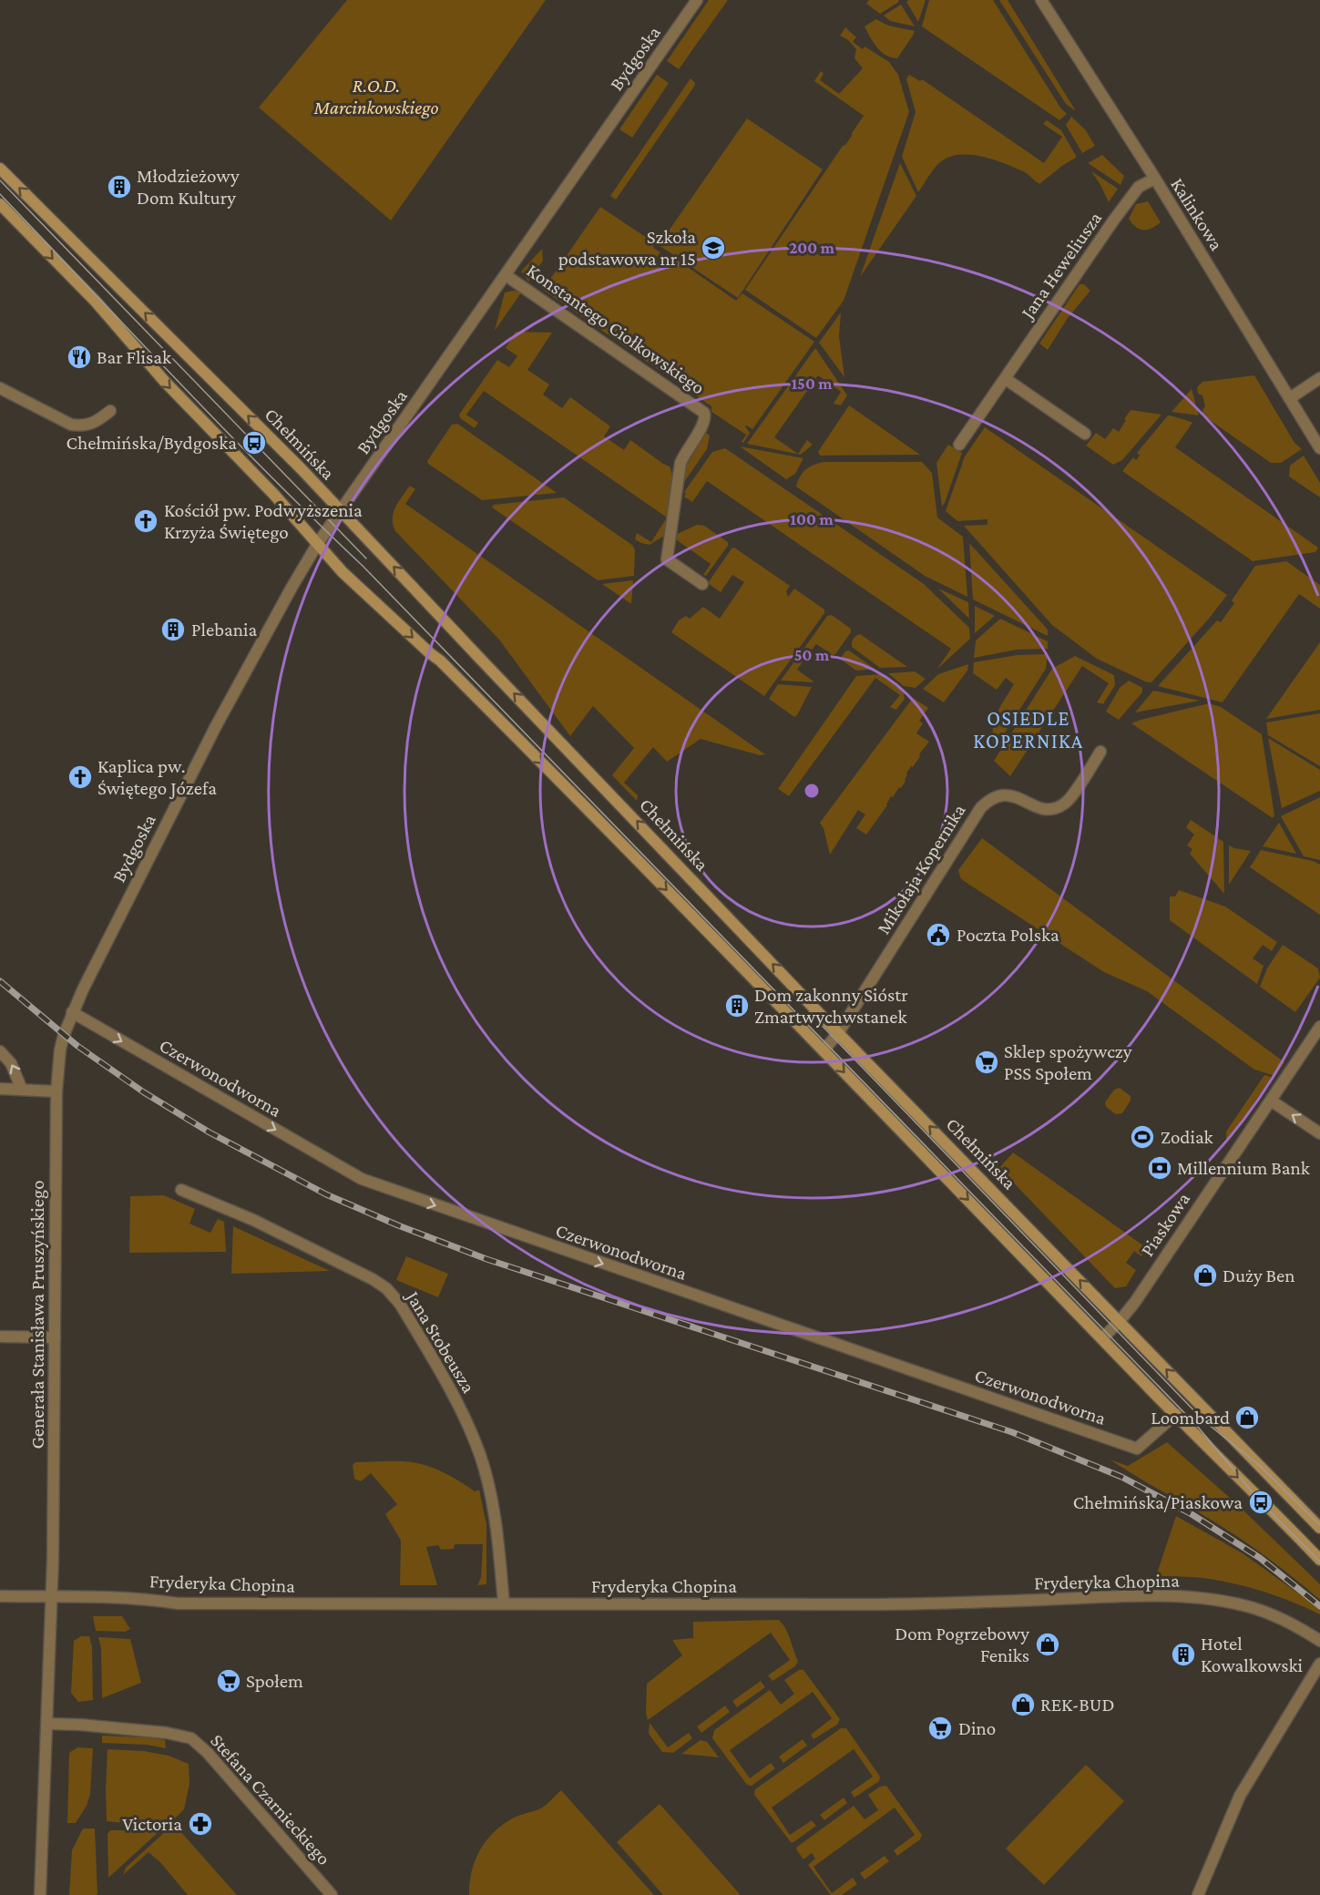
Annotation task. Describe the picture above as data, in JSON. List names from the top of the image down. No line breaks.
{"streets":{"main road":["Chełmińska"],"street":["Bydgoska","Kalinkowa","Jana Heweliusza","Konstantego Ciołkowskiego","Mikołaja Kopernika","Czerwonodworna","Piaskowa","Generała Stanisława Pruszyńskiego","Jana Stobeusza","Fryderyka Chopina","Stefana Czarnieckiego"]},"crossings":[["Bydgoska","Konstantego Ciołkowskiego"],["Bydgoska","Chełmińska"],["Bydgoska","Czerwonodworna"],["Bydgoska","Generała Stanisława Pruszyńskiego"],["Kalinkowa","Jana Heweliusza"],["Chełmińska","Mikołaja Kopernika"],["Chełmińska","Piaskowa"],["Generała Stanisława Pruszyńskiego","Fryderyka Chopina"],["Generała Stanisława Pruszyńskiego","Stefana Czarnieckiego"],["Jana Stobeusza","Fryderyka Chopina"]],"one_way":["Czerwonodworna"],"districts":["OSIEDLE KOPERNIKA"],"parks":["R.O.D. Marcinkowskiego"],"places":{"building":["Młodzieżowy Dom Kultury","Plebania","Dom zakonny Sióstr Zmartwychwstanek","Hotel Kowalkowski"],"school or university":["Szkoła podstawowa nr 15"],"restaurant":["Bar Flisak"],"bus stop":["Chełmińska/Bydgoska","Chełmińska/Piaskowa"],"church":["Kościół pw. Podwyższenia Krzyża Świętego","Kaplica pw. Świętego Józefa"],"public building":["Poczta Polska"],"supermarket":["Sklep spożywczy PSS Społem","Społem","Dino"],"sports":["Zodiak"],"bank":["Millennium Bank"],"shop":["Duży Ben","Loombard","Dom Pogrzebowy Feniks","REK-BUD"],"pharmacy":["Victoria"]},"rings":["200 m","150 m","100 m","50 m"]}
